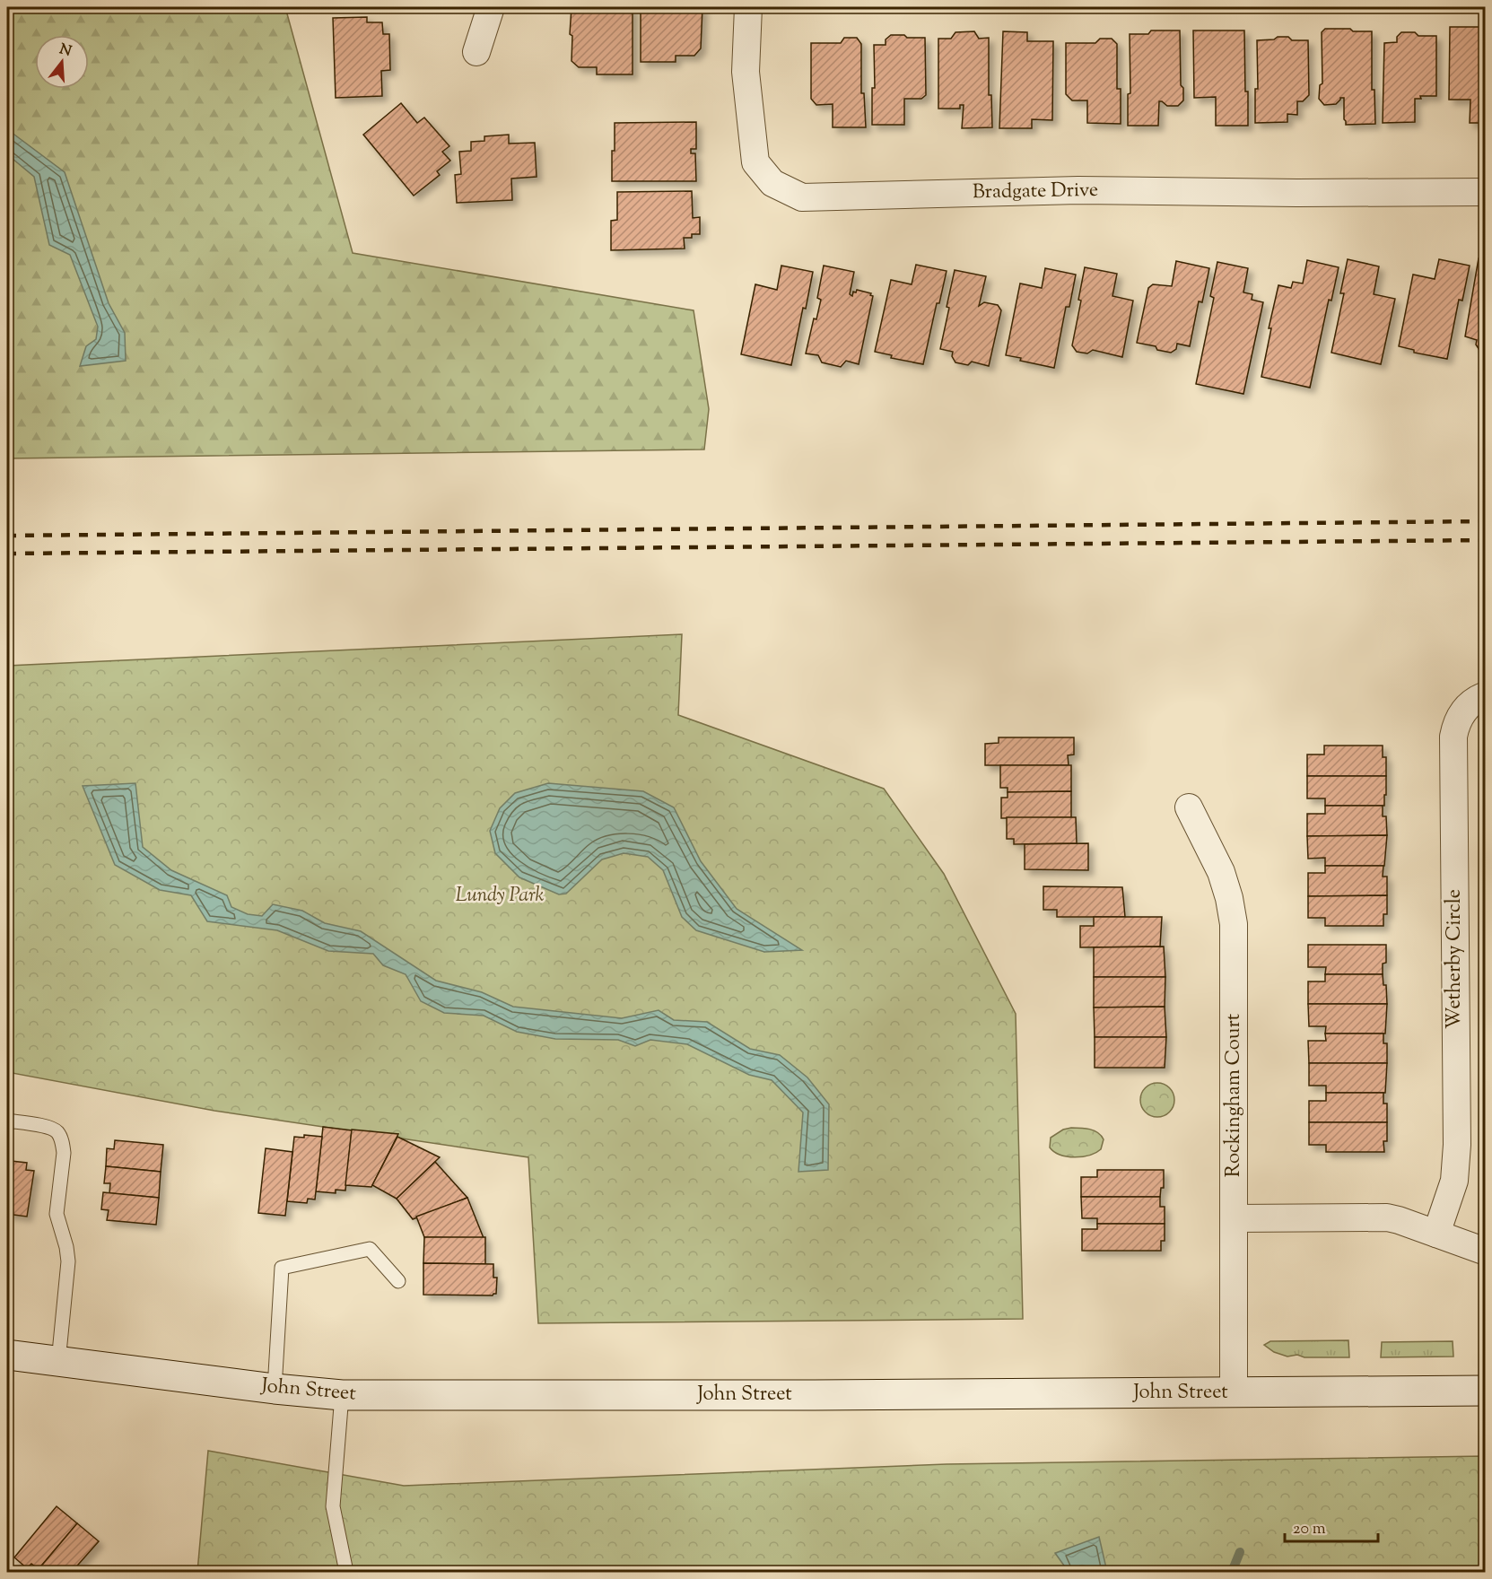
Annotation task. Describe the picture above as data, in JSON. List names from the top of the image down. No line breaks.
{"streets":{"main road":["John Street"],"street":["Bradgate Drive","Wetherby Circle","Rockingham Court"]},"crossings":[["Rockingham Court","John Street"]],"parks":["Lundy Park"],"scale_bar":"20 m","north":"top"}
